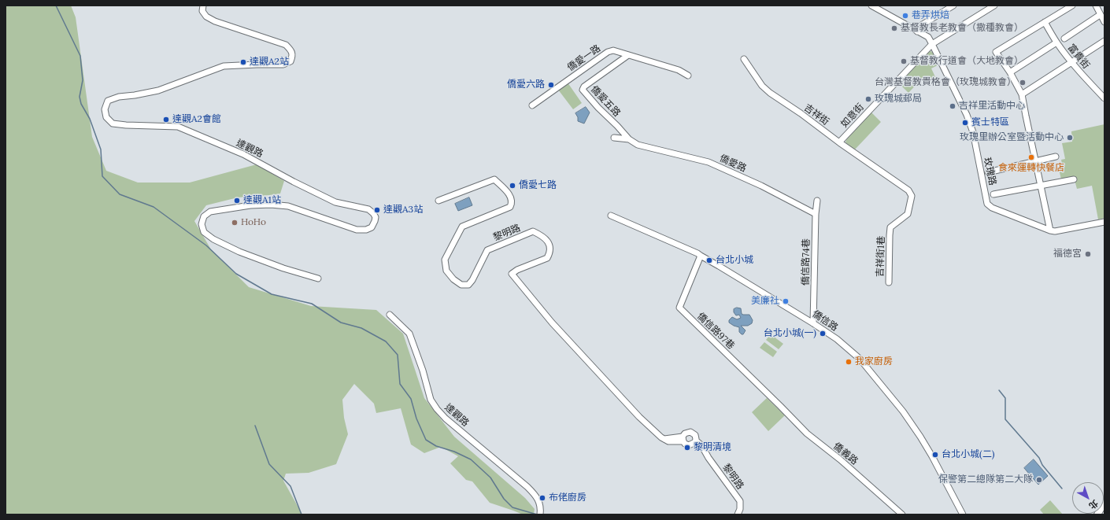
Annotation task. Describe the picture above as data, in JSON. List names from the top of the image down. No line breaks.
{"streets":{"street":["富貴街","僑愛一路","僑愛五路","吉祥街","如意街","達觀路","僑愛路","玫瑰路","黎明路","吉祥街1巷","僑信路74巷","僑信路","僑信路97巷","僑義路"]},"crossings":[["僑愛一路","僑愛五路"],["僑愛五路","僑愛路"],["吉祥街","如意街"],["吉祥街","吉祥街1巷"],["如意街","玫瑰路"],["僑愛路","僑信路74巷"],["僑信路74巷","僑信路"],["僑信路","僑信路97巷"],["僑信路97巷","僑義路"]],"places":["巷弄烘焙","基督教長老教會（撒種教會）","基督教行道會（大地教會）","達觀A2站","台灣基督教貴格會（玫瑰城教會）","僑愛六路","玫瑰城郵局","吉祥里活動中心","達觀A2會館","賓士特區","玫瑰里辦公室暨活動中心","食來運轉快餐店","僑愛七路","達觀A1站","達觀A3站","HoHo","福德宮","台北小城","美廉社","台北小城(一)","我家廚房","黎明清境","台北小城(二)","保警第二總隊第二大隊","布佬廚房"],"north":"bottom right"}
